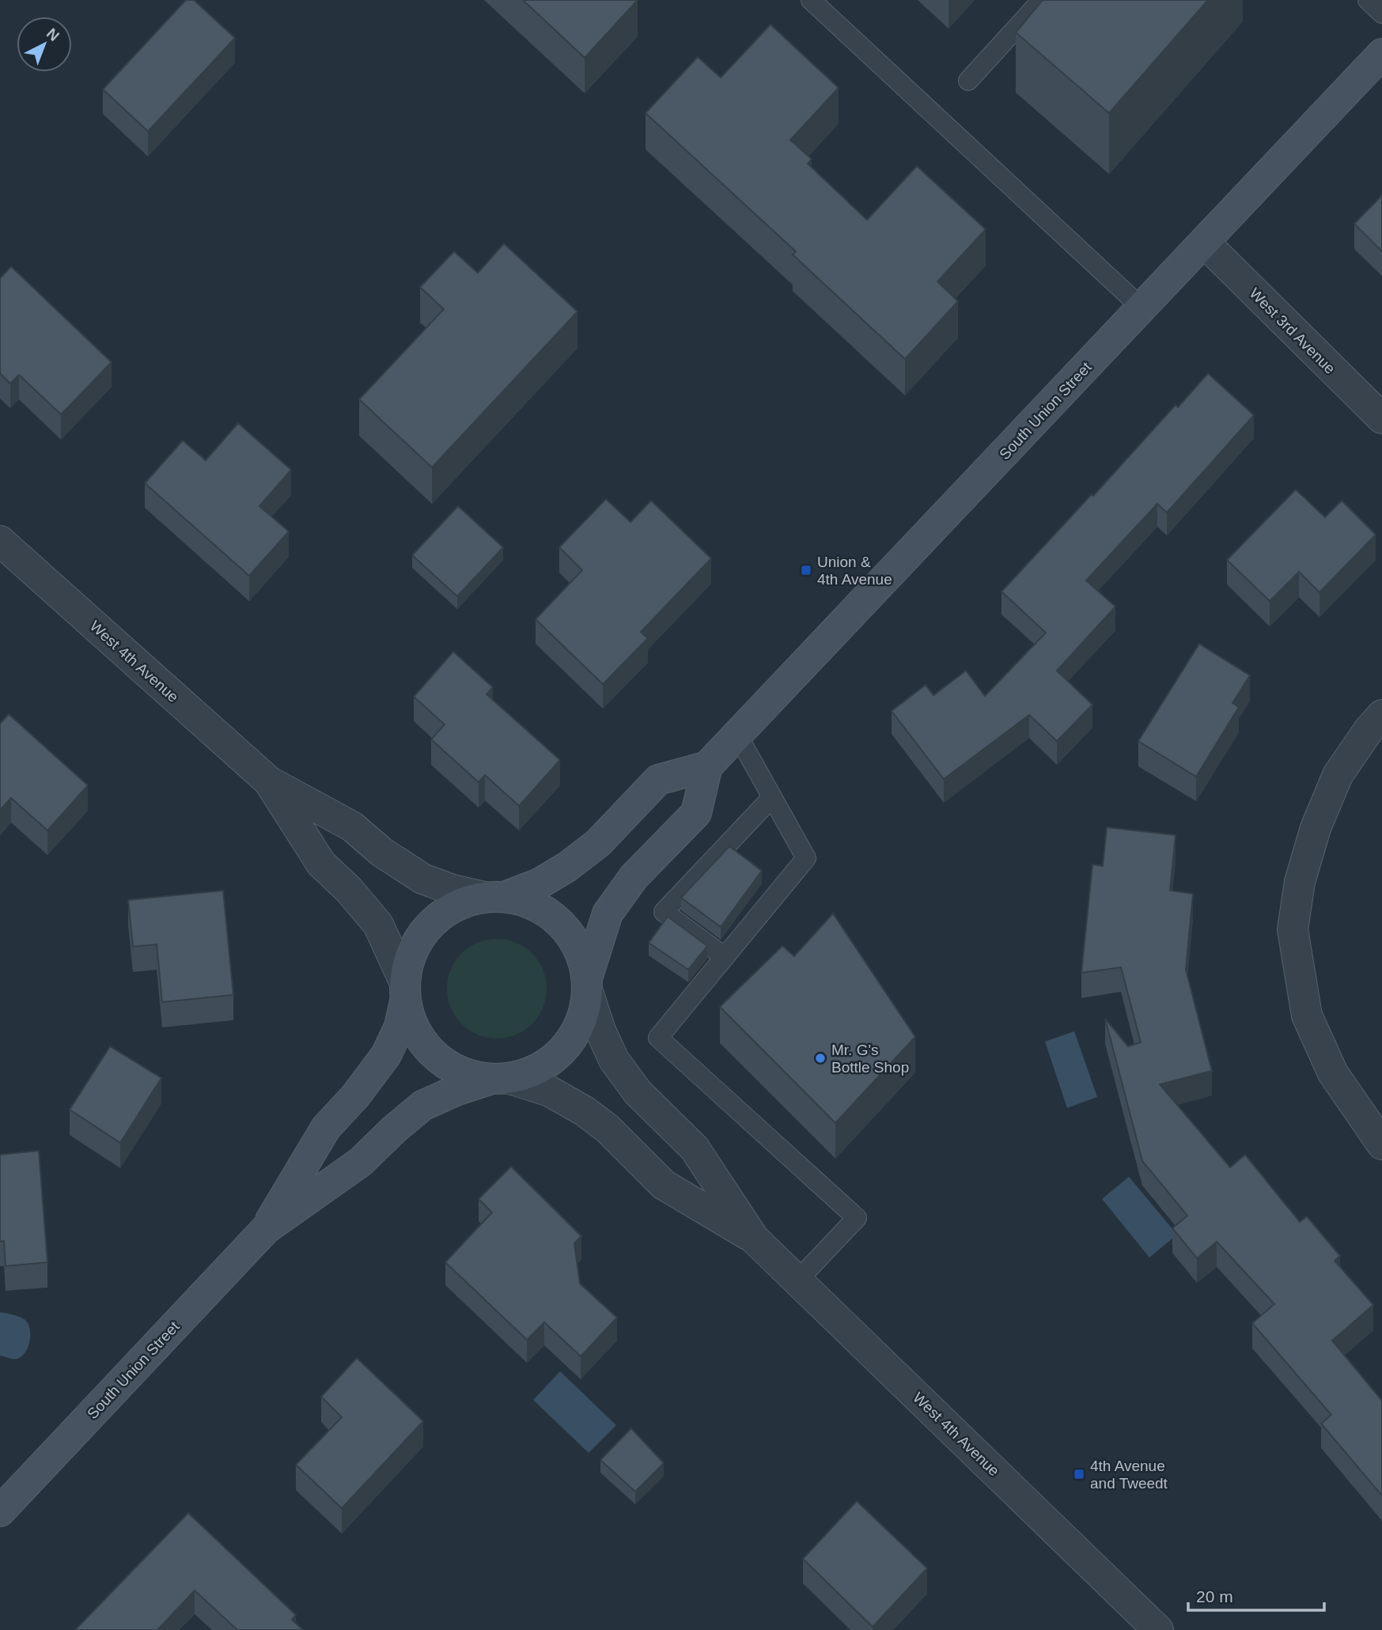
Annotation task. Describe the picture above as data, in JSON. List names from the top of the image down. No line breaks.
{"streets":{"main road":["South Union Street"],"street":["West 3rd Avenue","West 4th Avenue"]},"crossings":[["West 3rd Avenue","South Union Street"],["South Union Street","West 4th Avenue"]],"places":{"transit":["Union & 4th Avenue","4th Avenue and Tweedt"],"other":["Mr. G's Bottle Shop"]},"scale_bar":"20 m","north":"top right"}
